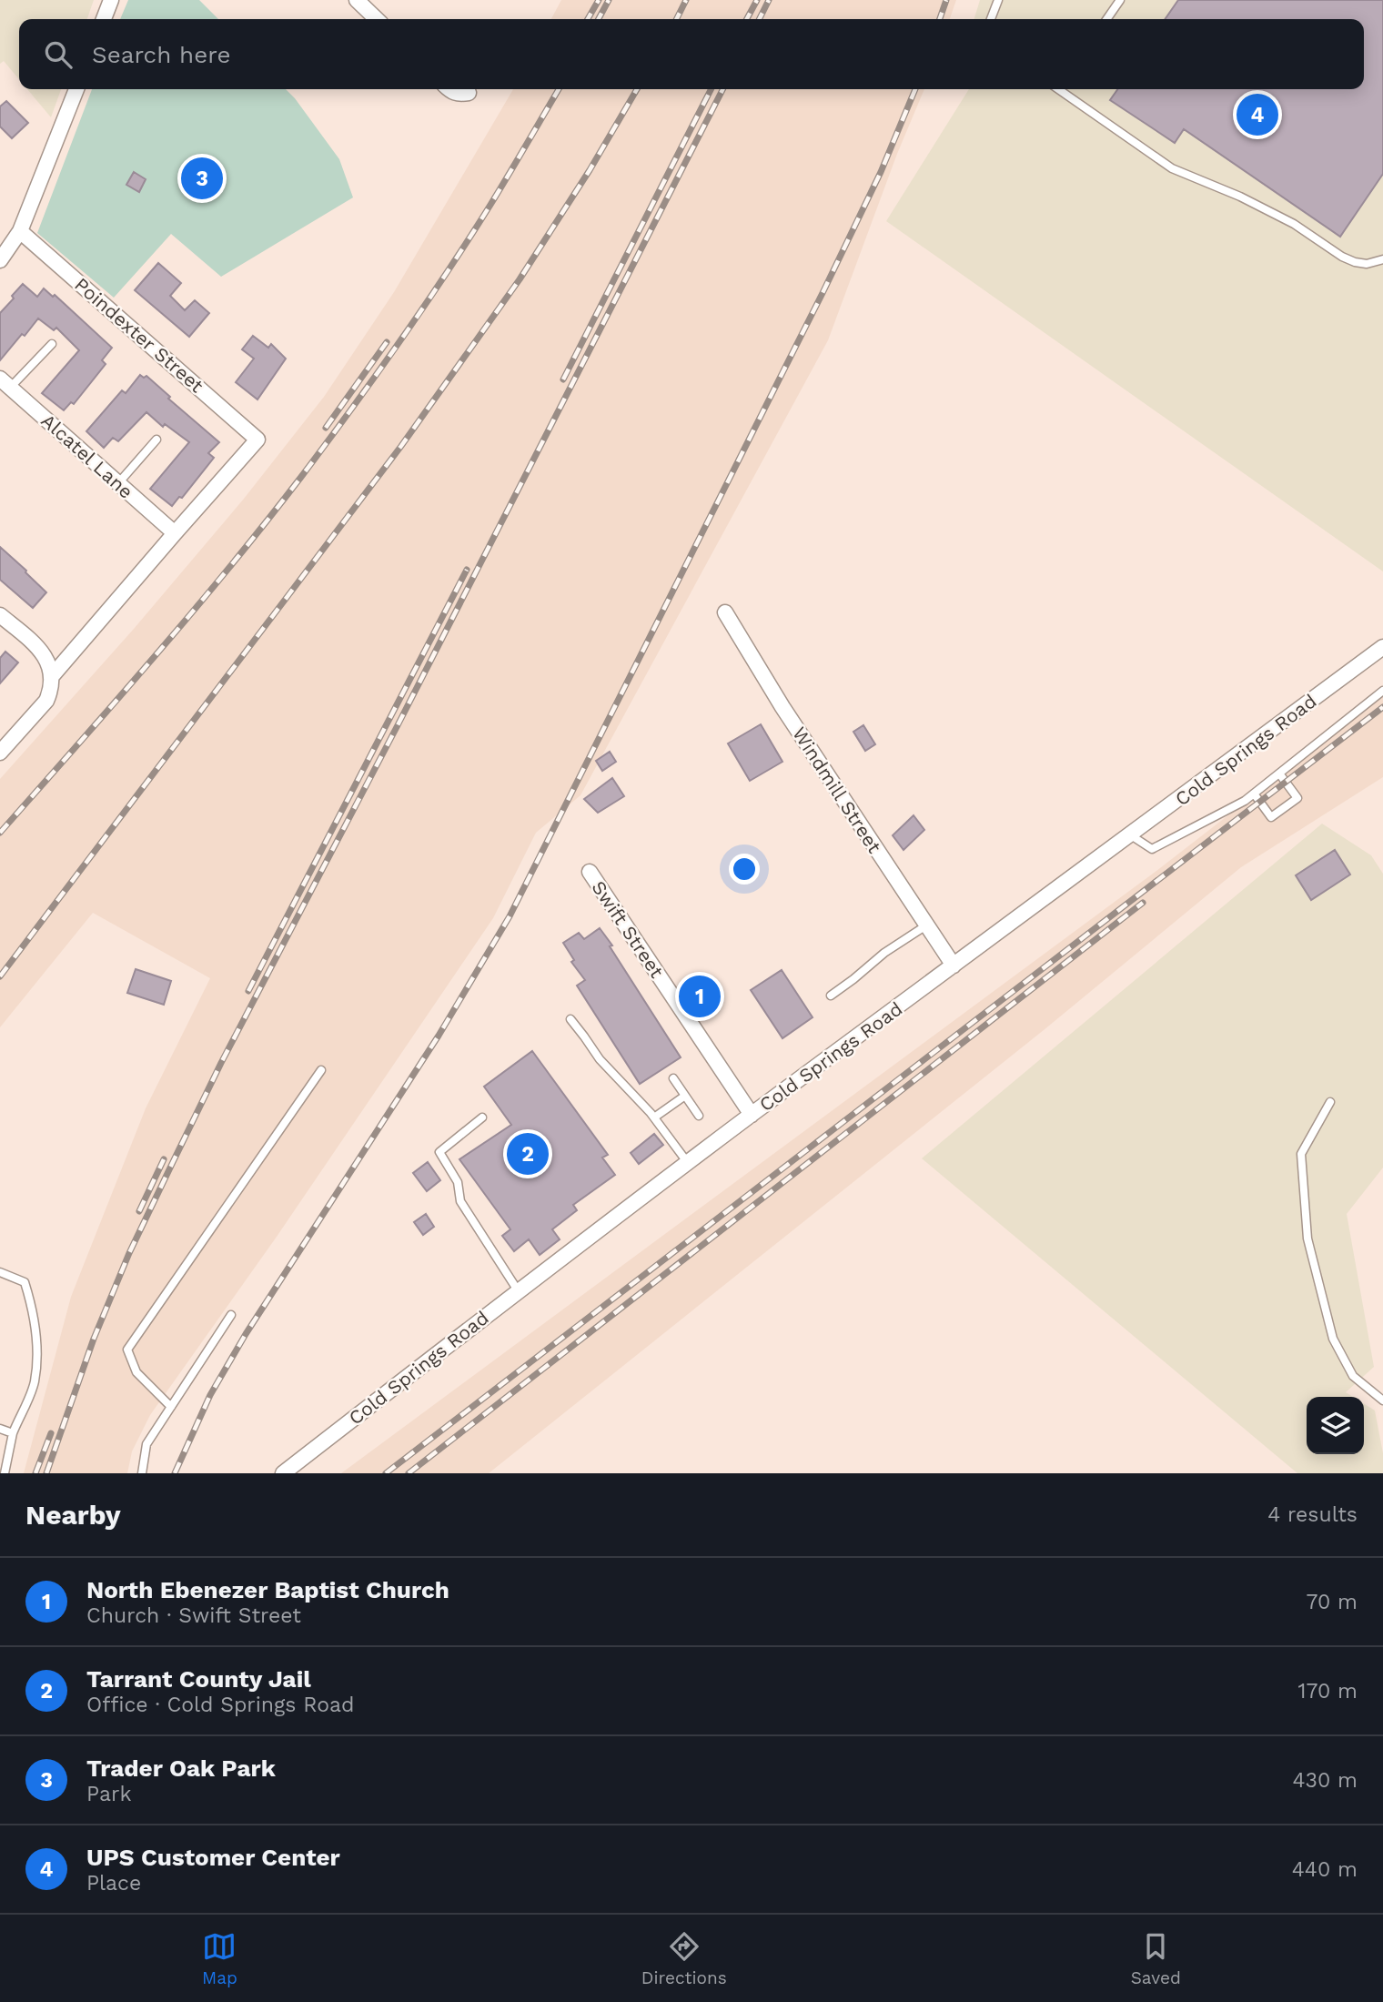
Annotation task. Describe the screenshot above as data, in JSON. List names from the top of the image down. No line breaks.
{"streets":{"street":["Poindexter Street","Alcatel Lane","Cold Springs Road","Windmill Street","Swift Street"]},"crossings":[["Poindexter Street","Alcatel Lane"],["Cold Springs Road","Windmill Street"],["Cold Springs Road","Swift Street"]],"page":{"search":"Search here","pins":["4","3","1","2"],"heading":["Nearby","4 results"],"list":[{"mark":"1","name":"North Ebenezer Baptist Church","note":"Church · Swift Street","value":"70 m"},{"mark":"2","name":"Tarrant County Jail","note":"Office · Cold Springs Road","value":"170 m"},{"mark":"3","name":"Trader Oak Park","note":"Park","value":"430 m"},{"mark":"4","name":"UPS Customer Center","note":"Place","value":"440 m"}],"nav":["Map","Directions","Saved"]}}
